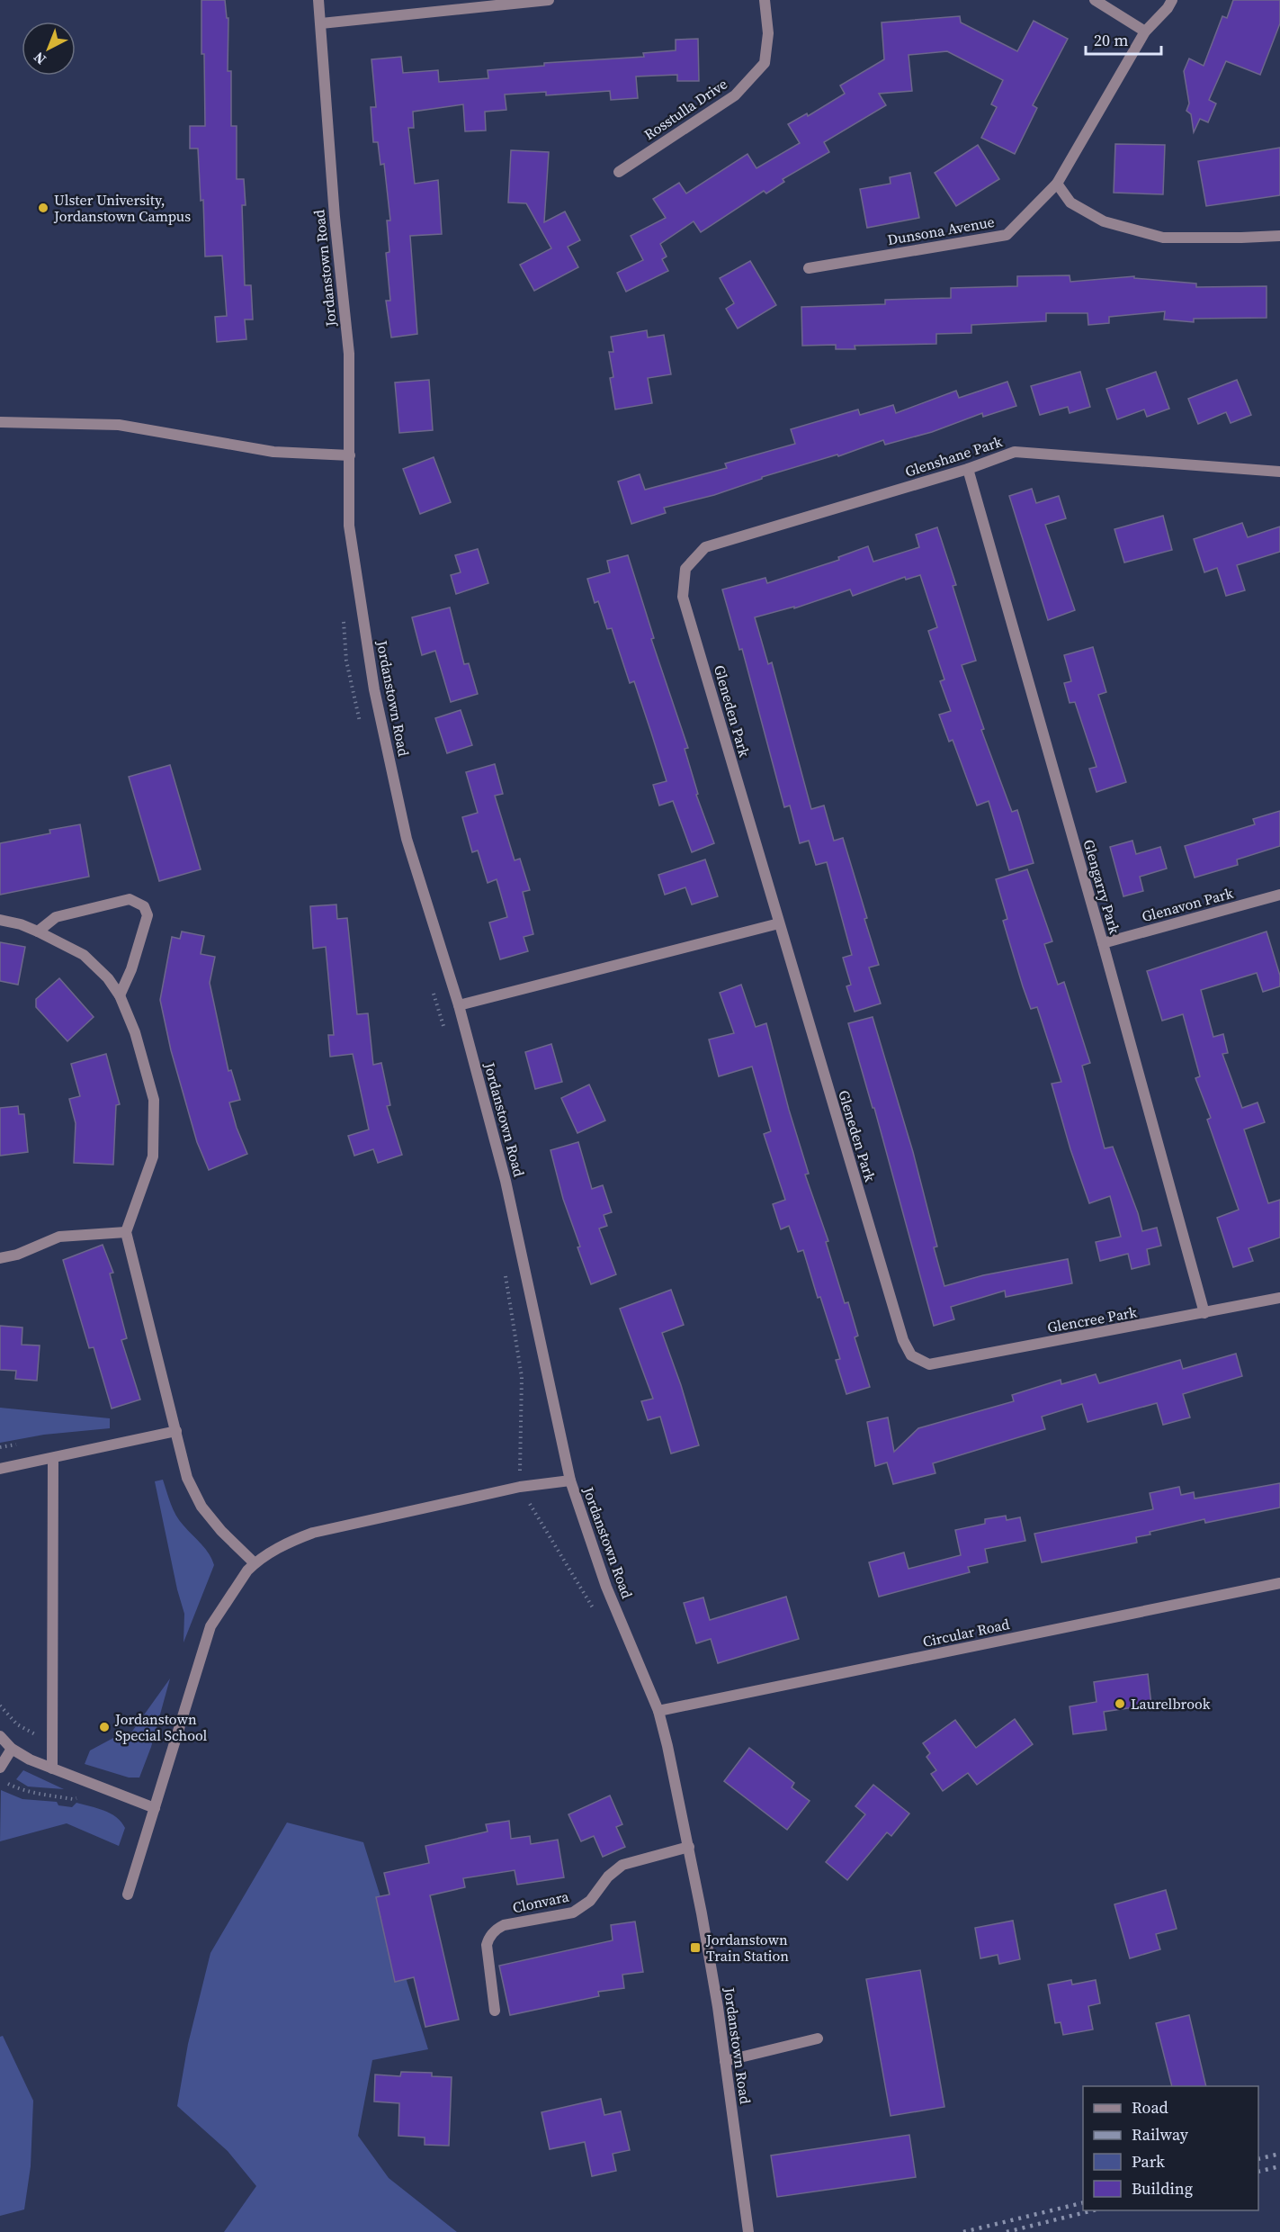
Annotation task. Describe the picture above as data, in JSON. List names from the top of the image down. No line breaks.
{"streets":{"street":["Rosstulla Drive","Dunsona Avenue","Jordanstown Road","Glenshane Park","Gleneden Park","Glengarry Park","Glenavon Park","Glencree Park","Circular Road","Clonvara"]},"crossings":[["Jordanstown Road","Circular Road"],["Jordanstown Road","Clonvara"],["Glenshane Park","Gleneden Park"],["Glenshane Park","Glengarry Park"],["Gleneden Park","Glencree Park"],["Glengarry Park","Glenavon Park"],["Glengarry Park","Glencree Park"]],"places":{"other":["Ulster University, Jordanstown Campus","Laurelbrook","Jordanstown Special School"],"transit":["Jordanstown Train Station"]},"legend":["Road","Railway","Park","Building"],"scale_bar":"20 m","north":"bottom left"}
